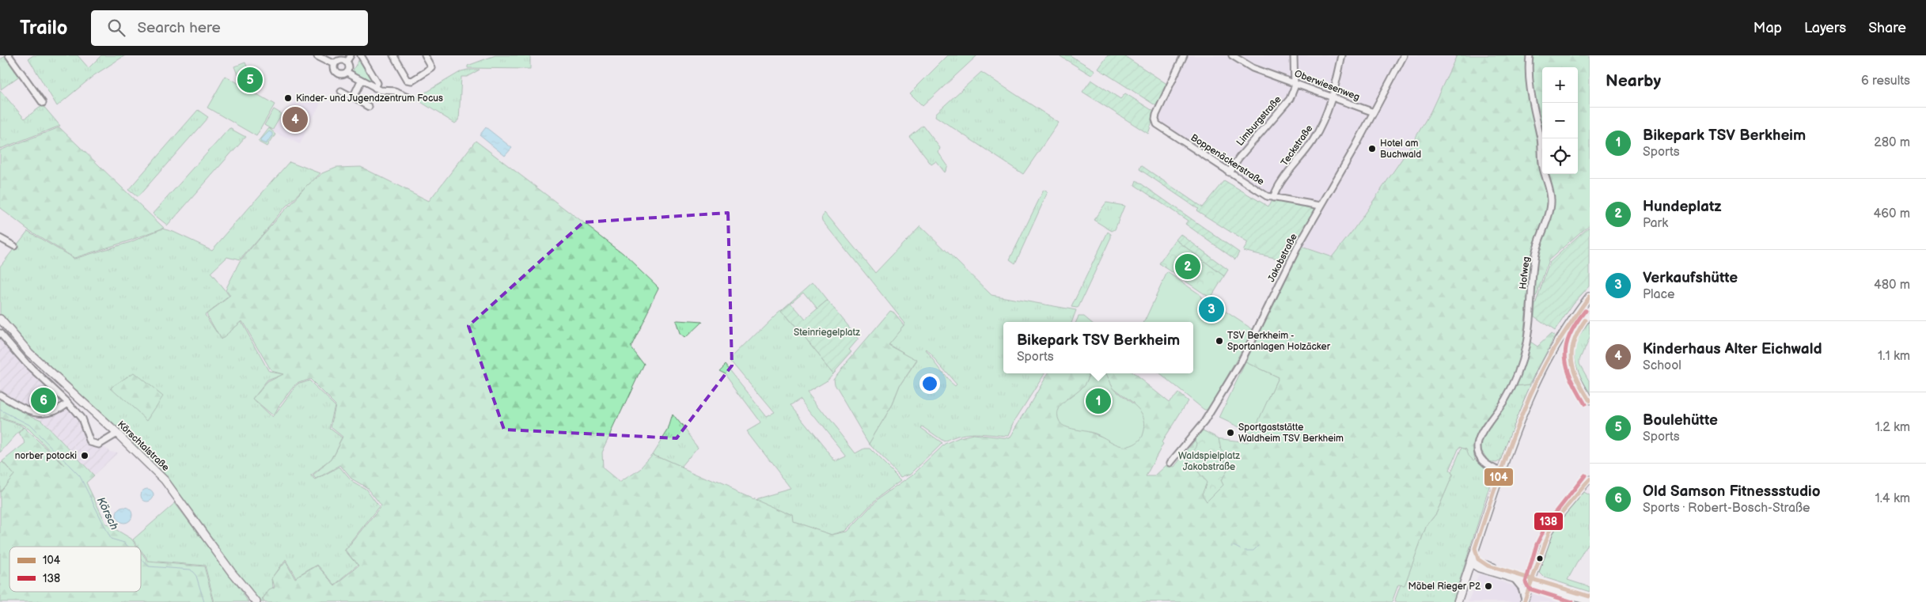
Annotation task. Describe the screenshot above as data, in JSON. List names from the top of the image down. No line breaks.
{"streets":{"main road":["Körschtalstraße"],"street":["Oberwiesenweg","Limburgstraße","Teckstraße","Boppenäckerstraße","Jakobstraße","Hofweg"]},"crossings":[["Oberwiesenweg","Limburgstraße"],["Oberwiesenweg","Teckstraße"],["Oberwiesenweg","Jakobstraße"],["Limburgstraße","Boppenäckerstraße"],["Teckstraße","Boppenäckerstraße"],["Boppenäckerstraße","Jakobstraße"]],"water":["Körsch"],"parks":["Steinriegelplatz","Waldspielplatz Jakobstraße"],"places":["Kinder- und Jugendzentrum Focus","Hotel am Buchwald","TSV Berkheim - Sportanlagen Holzäcker","Sportgaststätte Waldheim TSV Berkheim","norber potocki","Möbel Rieger P2"],"lines":["transit line 104","transit line 138"],"legend":["104","138"],"page":{"header":"Trailo","search":"Search here","nav":["Map","Layers","Share"],"heading":["Nearby","6 results"],"pins":["5","4","2","3","6","1"],"map_buttons":["+","−"],"list":[{"mark":"1","name":"Bikepark TSV Berkheim","note":"Sports","value":"280 m"},{"mark":"2","name":"Hundeplatz","note":"Park","value":"460 m"},{"mark":"3","name":"Verkaufshütte","note":"Place","value":"480 m"},{"mark":"4","name":"Kinderhaus Alter Eichwald","note":"School","value":"1.1 km"},{"mark":"5","name":"Boulehütte","note":"Sports","value":"1.2 km"},{"mark":"6","name":"Old Samson Fitnessstudio","note":"Sports · Robert-Bosch-Straße","value":"1.4 km"}],"popup":["Bikepark TSV Berkheim","Sports"]}}
